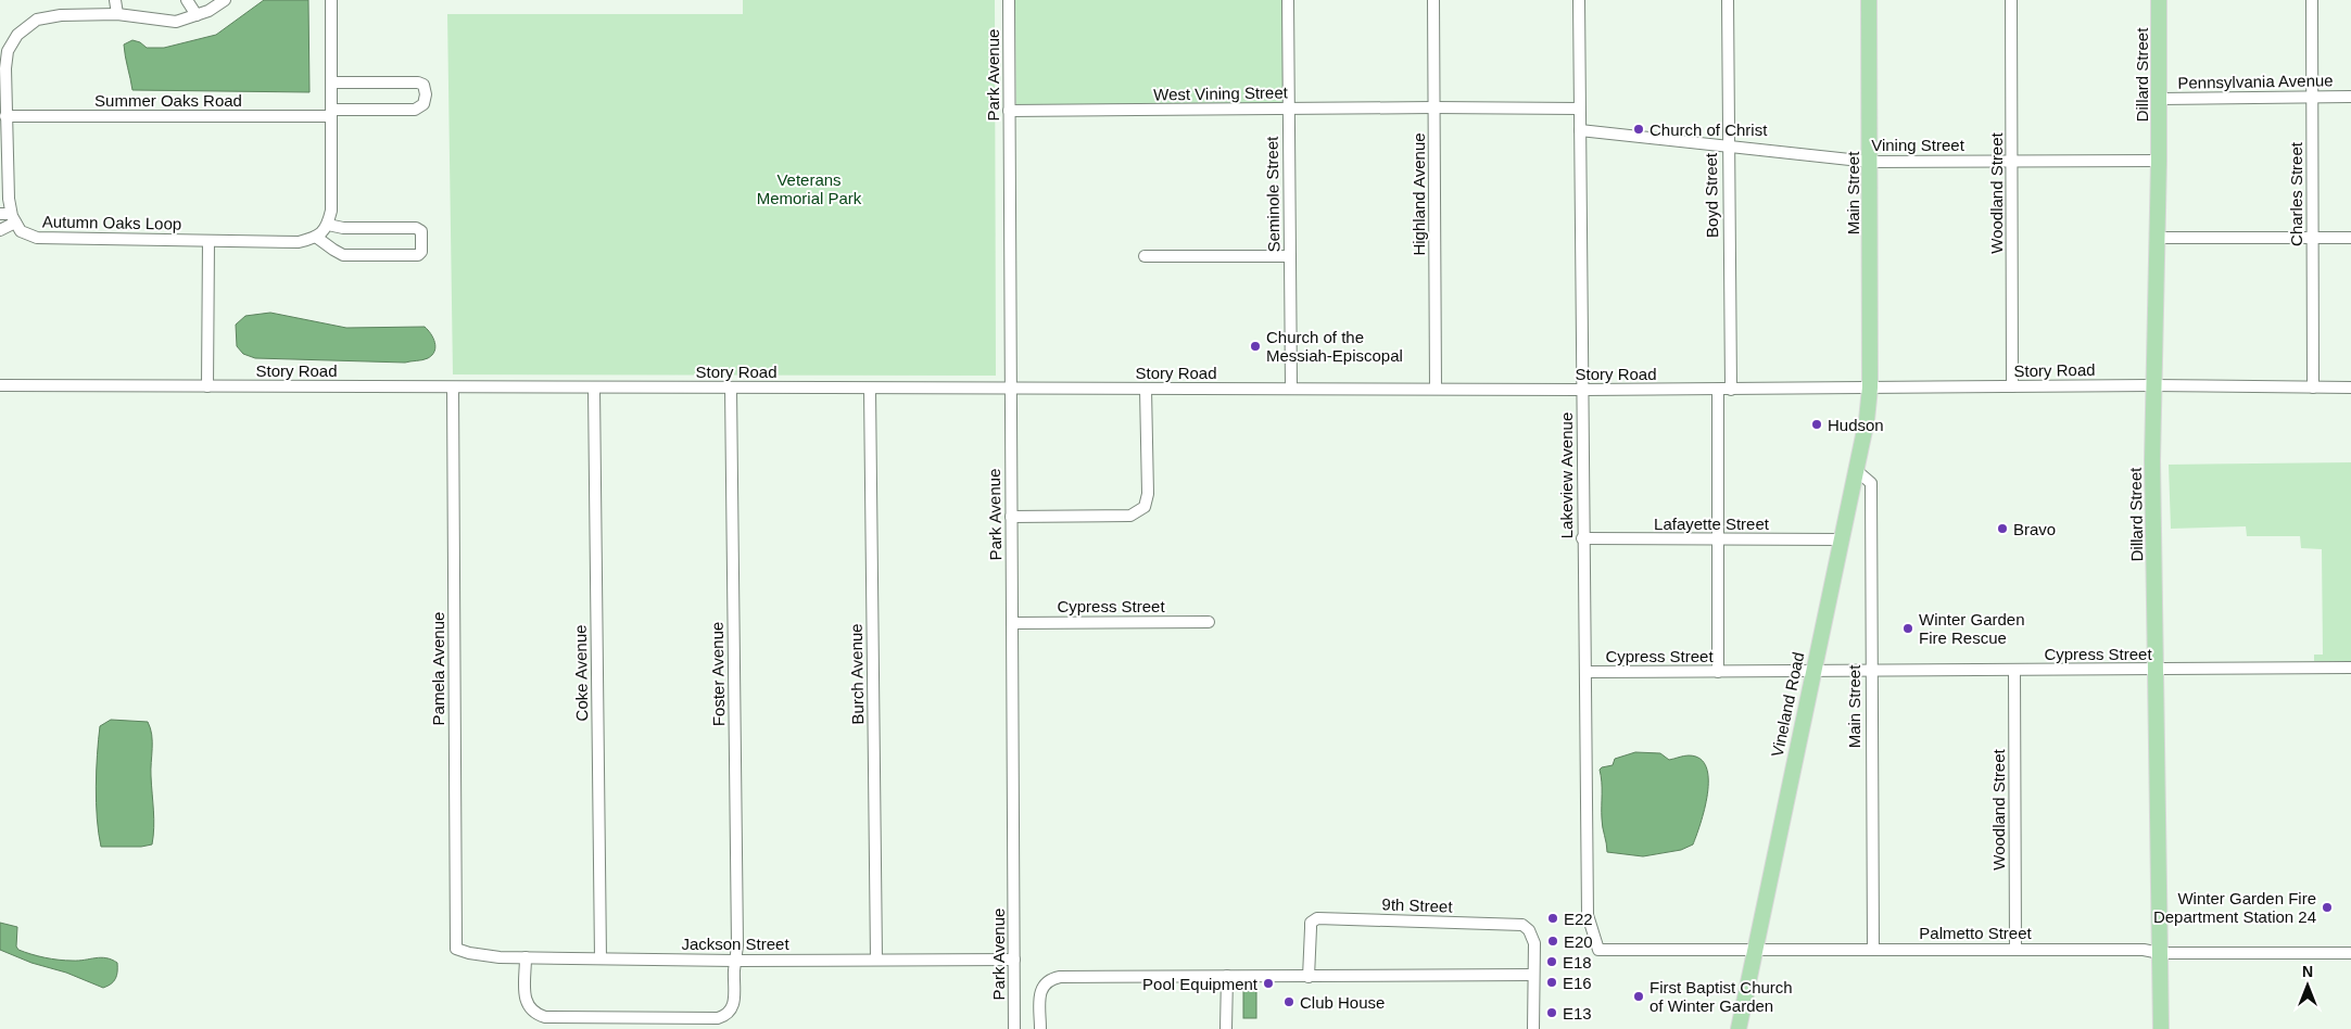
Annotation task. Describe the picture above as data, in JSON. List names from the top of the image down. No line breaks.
{"streets":{"main road":["Dillard Street","Main Street","Vineland Road"],"street":["Park Avenue","Pennsylvania Avenue","West Vining Street","Summer Oaks Road","Vining Street","Woodland Street","Seminole Street","Highland Avenue","Charles Street","Boyd Street","Autumn Oaks Loop","Story Road","Lakeview Avenue","Lafayette Street","Cypress Street","Pamela Avenue","Coke Avenue","Foster Avenue","Burch Avenue","9th Street","Palmetto Street","Jackson Street"]},"crossings":[["Park Avenue","West Vining Street"],["Park Avenue","Story Road"],["Park Avenue","Cypress Street"],["Park Avenue","Jackson Street"],["Dillard Street","Pennsylvania Avenue"],["Dillard Street","Vining Street"],["Dillard Street","Story Road"],["Dillard Street","Cypress Street"],["Dillard Street","Palmetto Street"],["Pennsylvania Avenue","Charles Street"],["West Vining Street","Seminole Street"],["West Vining Street","Highland Avenue"],["Vining Street","Main Street"],["Vining Street","Woodland Street"],["Vining Street","Boyd Street"],["Vining Street","Lakeview Avenue"],["Main Street","Story Road"],["Main Street","Cypress Street"],["Main Street","Vineland Road"],["Main Street","Palmetto Street"],["Woodland Street","Story Road"],["Woodland Street","Cypress Street"],["Woodland Street","Palmetto Street"],["Seminole Street","Story Road"],["Highland Avenue","Story Road"],["Charles Street","Story Road"],["Boyd Street","Story Road"],["Story Road","Lakeview Avenue"],["Story Road","Pamela Avenue"],["Story Road","Coke Avenue"],["Story Road","Foster Avenue"],["Story Road","Burch Avenue"],["Story Road","Vineland Road"],["Lakeview Avenue","Lafayette Street"],["Lakeview Avenue","Cypress Street"],["Lakeview Avenue","Palmetto Street"],["Lafayette Street","Vineland Road"],["Cypress Street","Vineland Road"],["Pamela Avenue","Jackson Street"],["Coke Avenue","Jackson Street"],["Foster Avenue","Jackson Street"],["Burch Avenue","Jackson Street"],["Vineland Road","Palmetto Street"]],"parks":["Veterans Memorial Park"],"places":["Church of Christ","Church of the Messiah-Episcopal","Hudson","Bravo","Winter Garden Fire Rescue","Winter Garden Fire Department Station 24","E22","E20","E18","E16","Pool Equipment","First Baptist Church of Winter Garden","Club House","E13"],"north":"top"}
